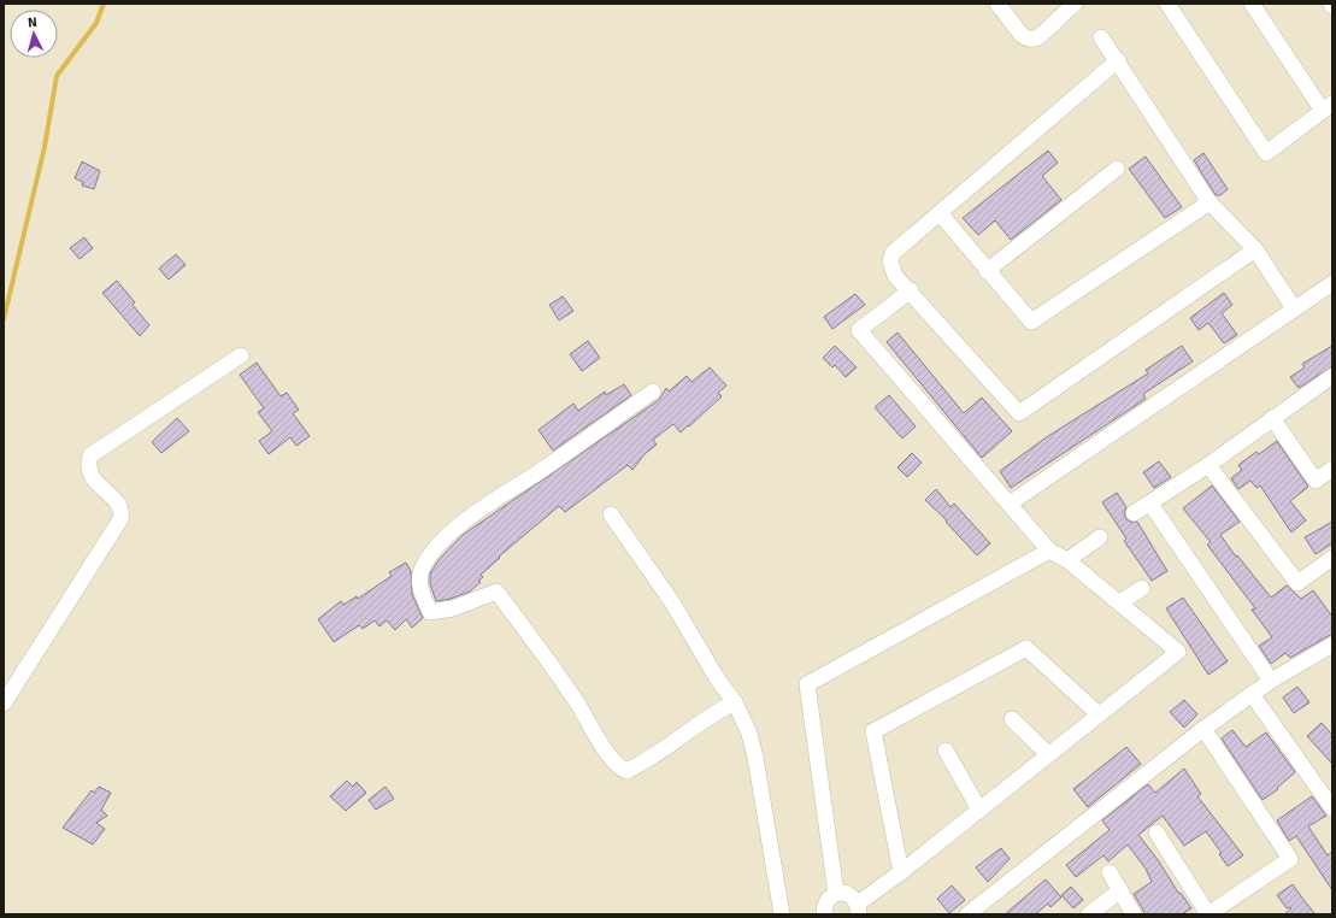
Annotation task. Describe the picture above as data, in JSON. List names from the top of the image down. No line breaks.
{"north":"top"}
